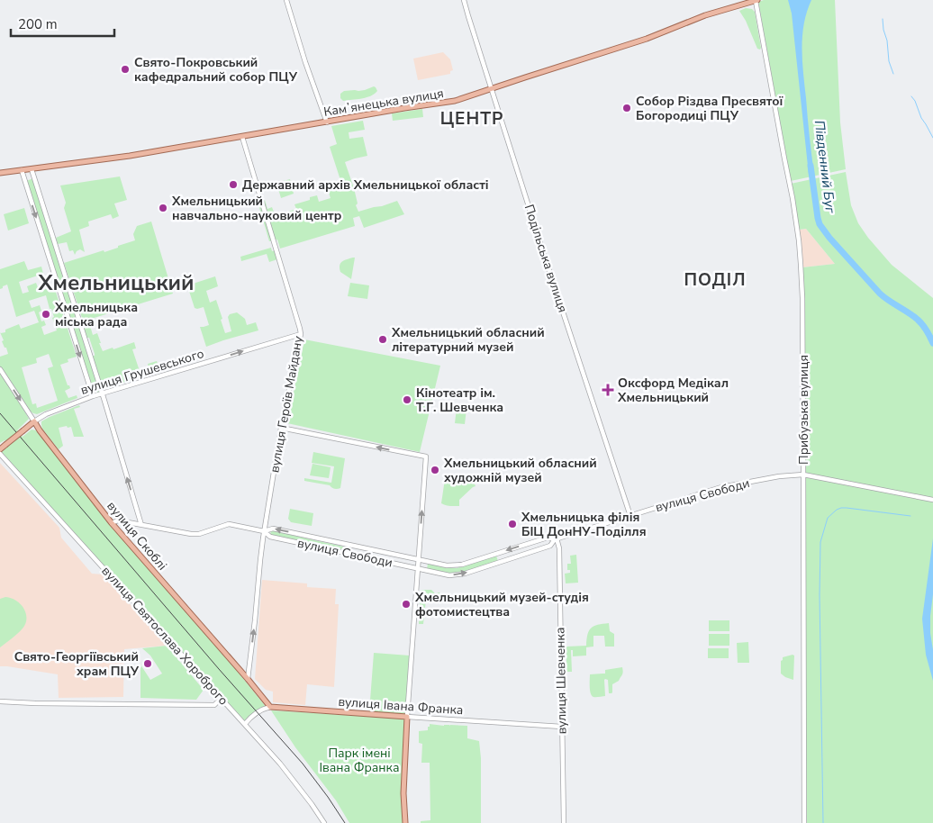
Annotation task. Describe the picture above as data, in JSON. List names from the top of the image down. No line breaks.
{"streets":{"main road":["Камʼянецька вулиця","вулиця Грушевського","вулиця Скоблі","вулиця Івана Франка"],"street":["Подільська вулиця","вулиця Героїв Майдану","Прибузька вулиця","вулиця Свободи","вулиця Святослава Хороброго","вулиця Шевченка"]},"crossings":[["Камʼянецька вулиця","Подільська вулиця"],["Камʼянецька вулиця","вулиця Героїв Майдану"],["Камʼянецька вулиця","Прибузька вулиця"],["Подільська вулиця","вулиця Свободи"],["вулиця Грушевського","вулиця Героїв Майдану"],["вулиця Грушевського","вулиця Скоблі"],["вулиця Героїв Майдану","вулиця Свободи"],["вулиця Героїв Майдану","вулиця Скоблі"],["Прибузька вулиця","вулиця Свободи"],["вулиця Свободи","вулиця Скоблі"],["вулиця Свободи","вулиця Шевченка"],["вулиця Скоблі","вулиця Івана Франка"],["вулиця Шевченка","вулиця Івана Франка"]],"one_way":["вулиця Грушевського"],"districts":["ЦЕНТР","ПОДІЛ","Хмельницький"],"water":["Південний Буг"],"parks":["Парк імені Івана Франка"],"places":{"other":["Свято-Покровський кафедральний собор ПЦУ","Собор Різдва Пресвятої Богородиці ПЦУ","Державний архів Хмельницької області","Хмельницький навчально-науковий центр","Хмельницька міська рада","Хмельницький обласний літературний музей","Кінотеатр ім. Т.Г. Шевченка","Хмельницький обласний художній музей","Хмельницька філія БІЦ ДонНУ-Поділля","Хмельницький музей-студія фотомистецтва","Свято-Георгіївський храм ПЦУ"],"health":["Оксфорд Медікал Хмельницький"]},"scale_bar":"200 m"}
